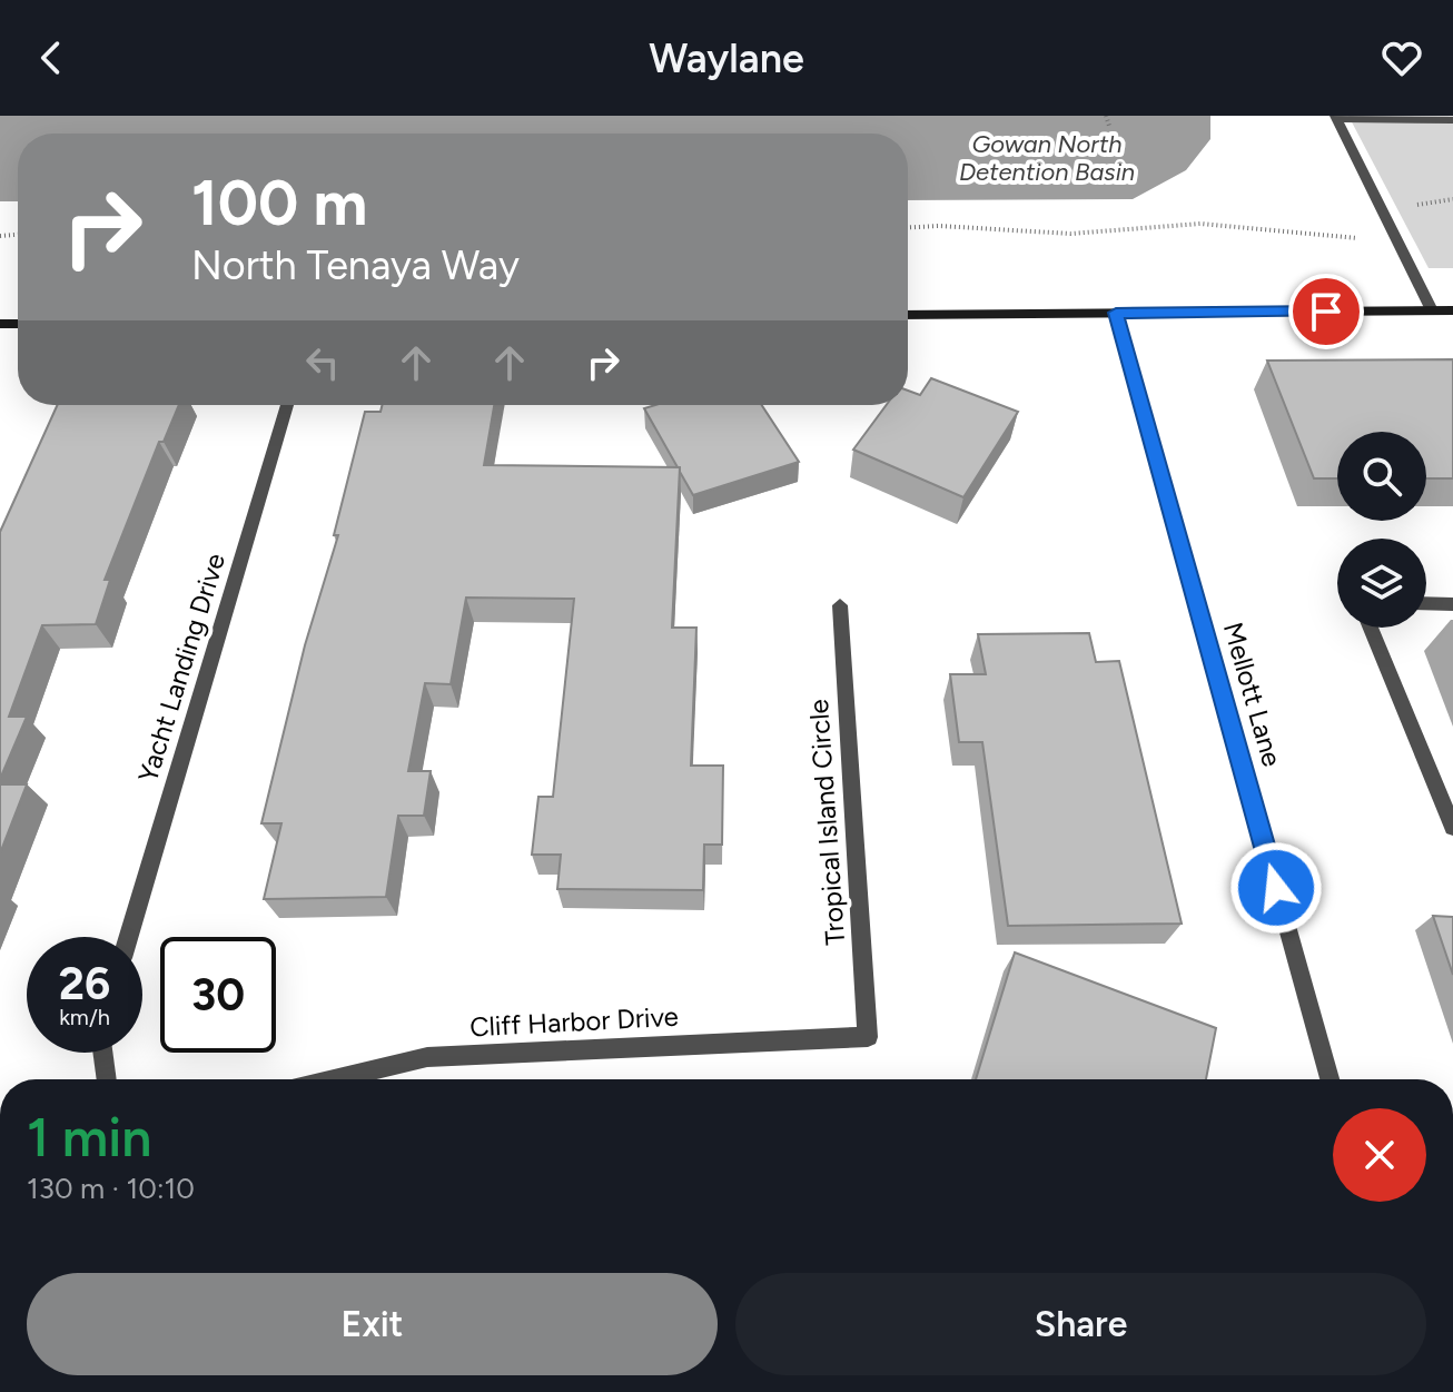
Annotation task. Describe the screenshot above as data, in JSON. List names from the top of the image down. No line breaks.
{"streets":{"street":["Yacht Landing Drive","Mellott Lane","Tropical Island Circle","Cliff Harbor Drive"]},"crossings":[["Tropical Island Circle","Cliff Harbor Drive"]],"water":["Gowan North Detention Basin"],"page":{"header":"Waylane","turn":["100 m","North Tenaya Way"],"speed":"26 km/h","limit":"30","heading":["1 min","130 m · 10:10"],"buttons":["Exit","Share"]}}
